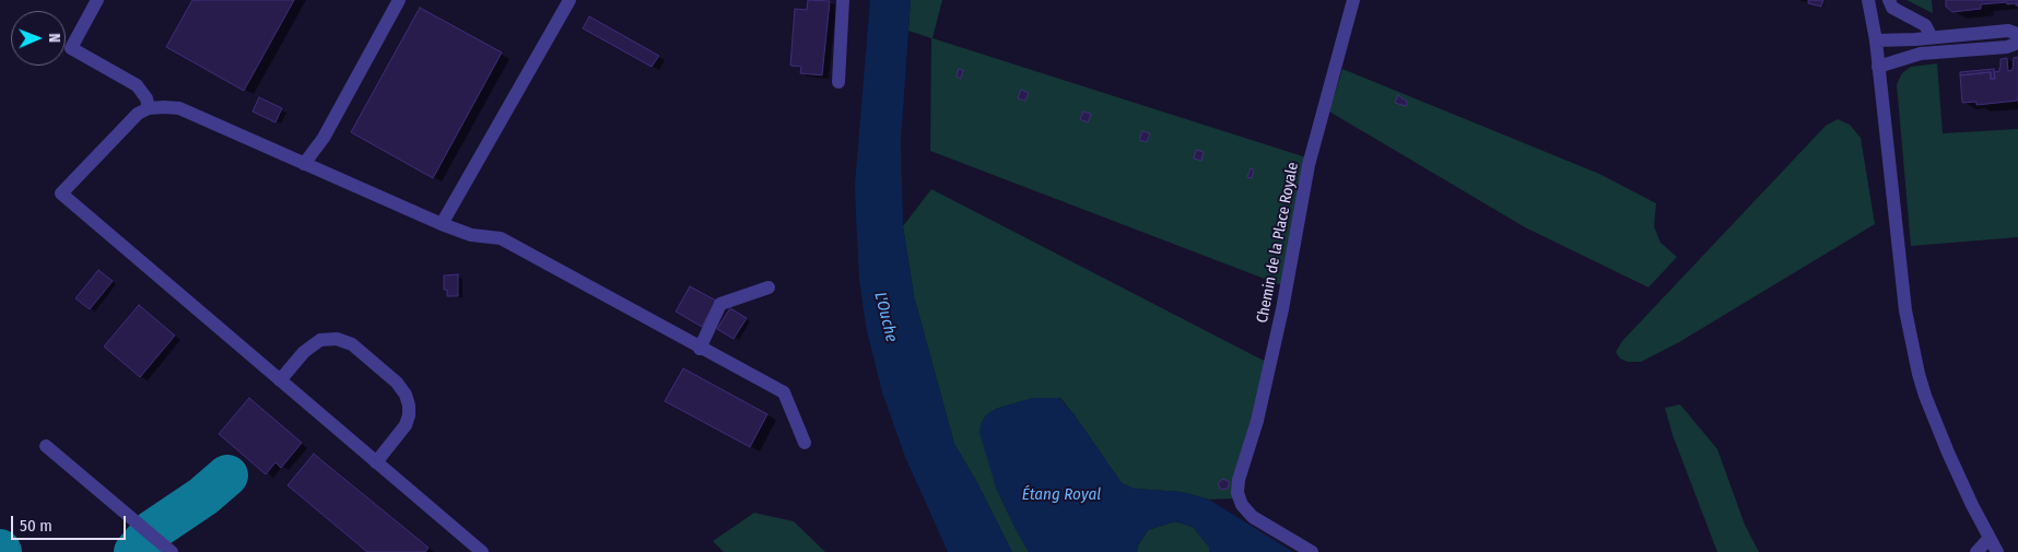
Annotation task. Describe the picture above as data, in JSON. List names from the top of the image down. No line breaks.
{"streets":{"street":["Chemin de la Place Royale"]},"water":["L'Ouche","Étang Royal"],"scale_bar":"50 m","north":"right"}
